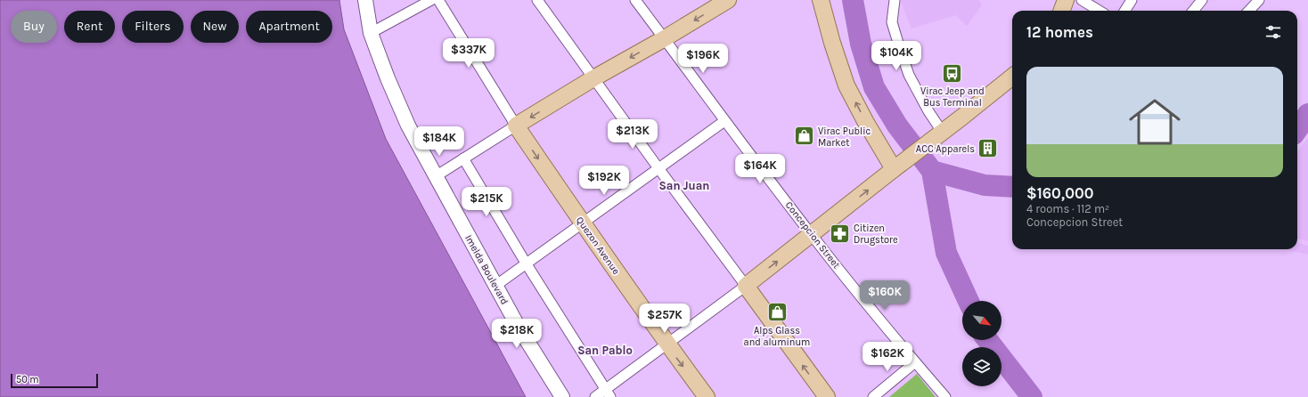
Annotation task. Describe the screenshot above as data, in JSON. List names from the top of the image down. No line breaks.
{"streets":{"main road":["Quezon Avenue","Imelda Boulevard"],"street":["Concepcion Street"]},"districts":["San Juan","San Pablo"],"places":{"bus stop":["Virac Jeep and Bus Terminal"],"shop":["Virac Public Market","Alps Glass and aluminum"],"building":["ACC Apparels"],"pharmacy":["Citizen Drugstore"]},"scale_bar":"50 m","north":"bottom right","page":{"chip":["Buy","Rent","Filters","New","Apartment"],"heading":"12 homes","price":["$337K","$104K","$196K","$213K","$184K","$164K","$192K","$215K","$160K","$257K","$218K","$162K"],"list":[{"name":"$160,000","note":"4 rooms · 112 m² · Concepcion Street"}],"scale":"50 m"}}
